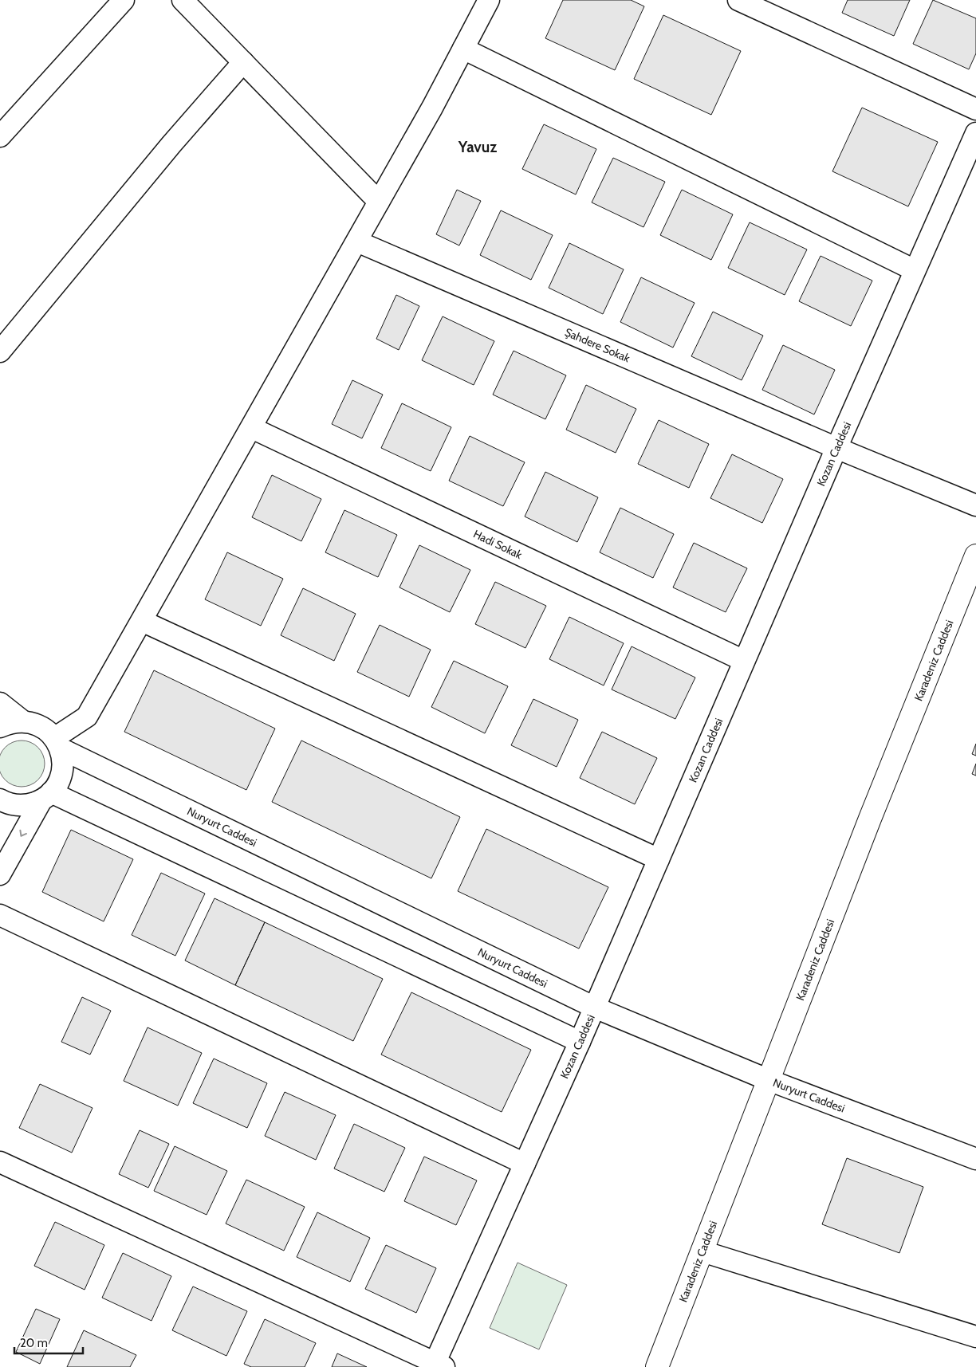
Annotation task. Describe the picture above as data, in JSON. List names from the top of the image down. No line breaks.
{"streets":{"street":["Şahdere Sokak","Kozan Caddesi","Hadi Sokak","Karadeniz Caddesi","Nuryurt Caddesi"]},"crossings":[["Şahdere Sokak","Kozan Caddesi"],["Kozan Caddesi","Hadi Sokak"],["Kozan Caddesi","Nuryurt Caddesi"],["Karadeniz Caddesi","Nuryurt Caddesi"]],"districts":["Yavuz"],"scale_bar":"20 m"}
